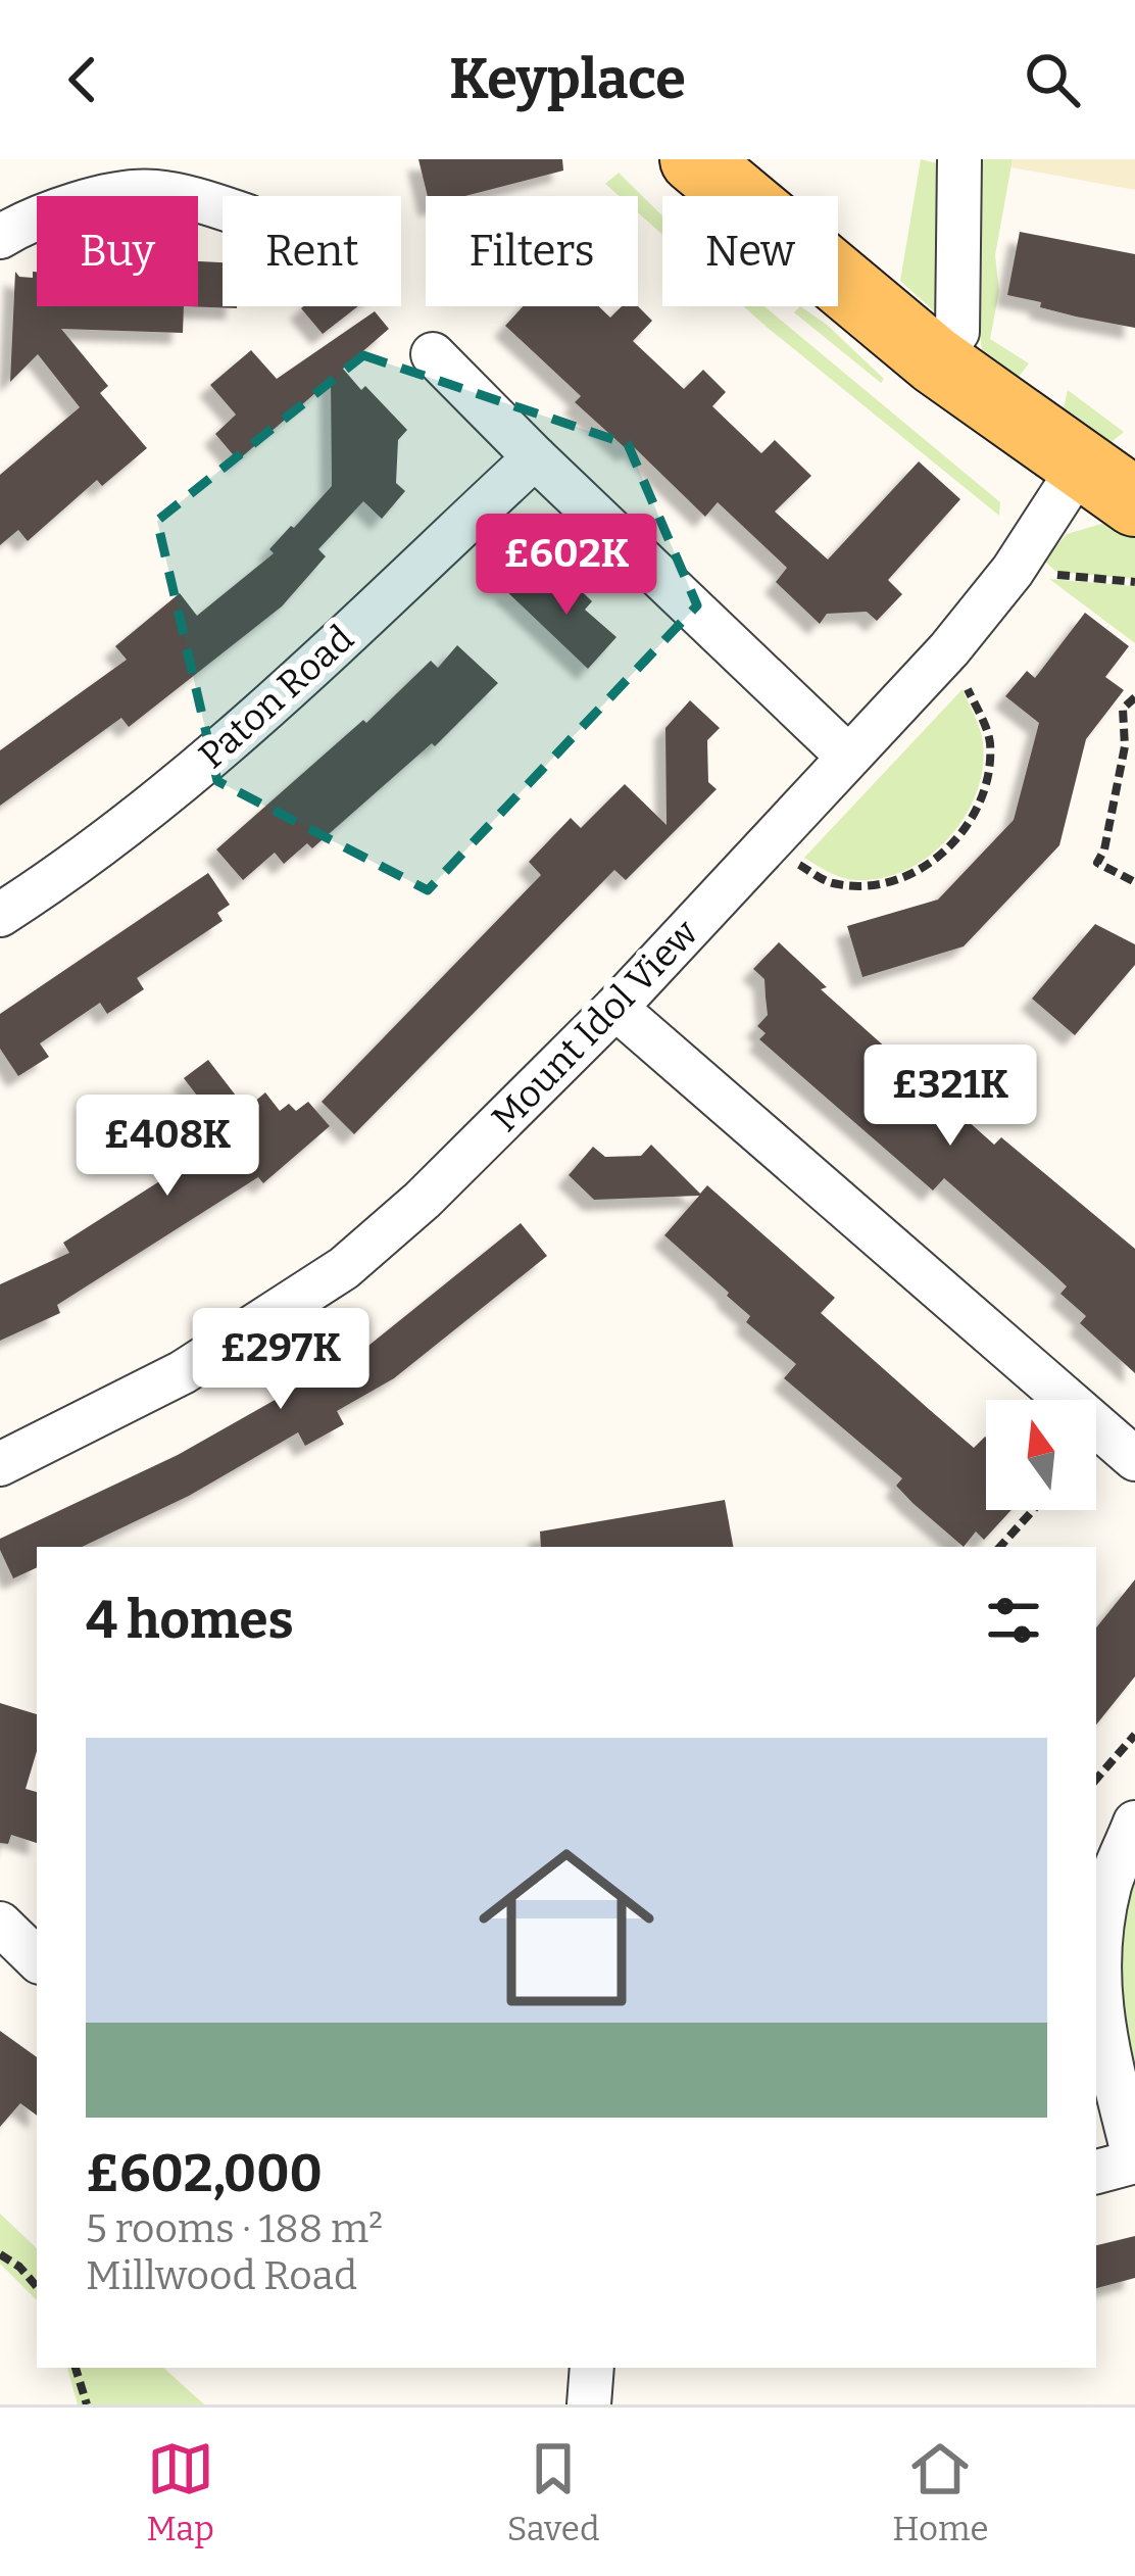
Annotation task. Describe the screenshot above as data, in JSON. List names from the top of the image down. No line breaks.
{"streets":{"street":["Paton Road","Mount Idol View"]},"north":"top","page":{"header":"Keyplace","chip":["Buy","Rent","Filters","New"],"price":["£602K","£321K","£408K","£297K"],"heading":"4 homes","list":[{"name":"£602,000","note":"5 rooms · 188 m² · Millwood Road"}],"tabs":["Map","Saved","Home"]}}
